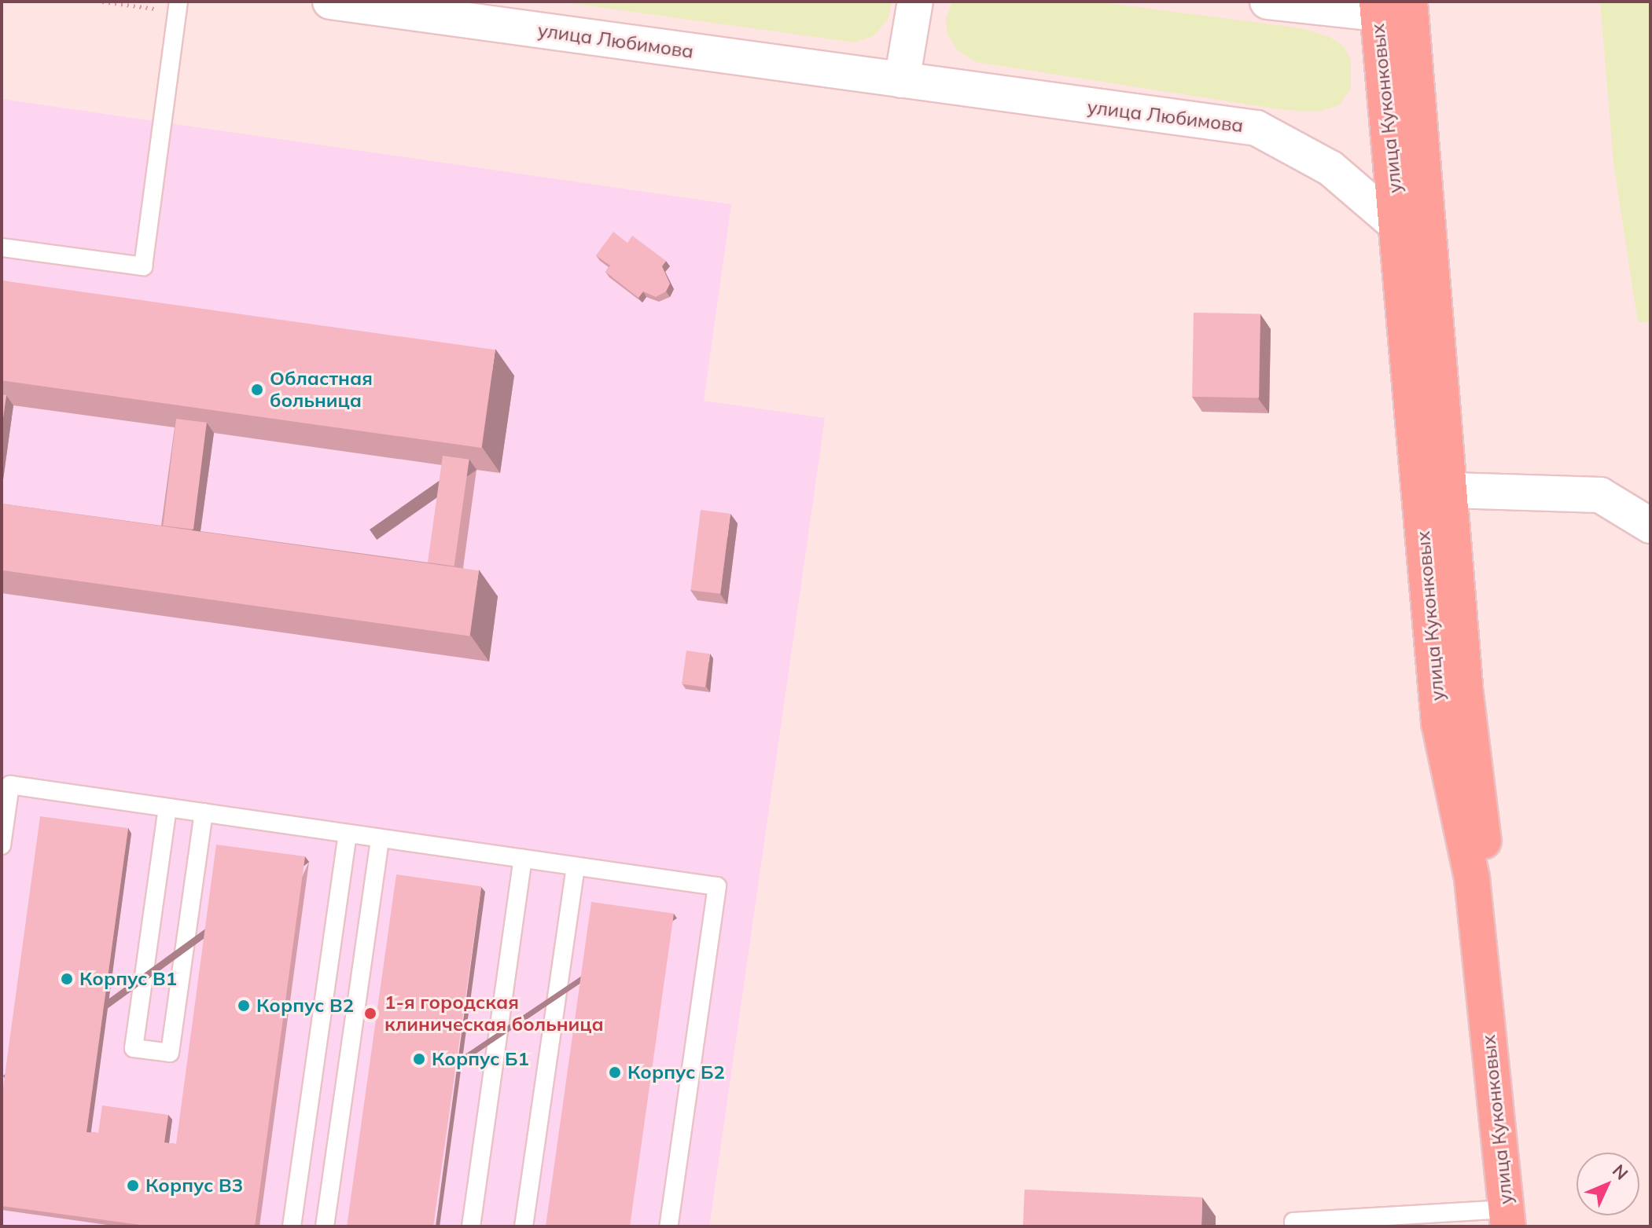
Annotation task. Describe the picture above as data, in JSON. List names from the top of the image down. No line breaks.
{"streets":{"main road":["улица Любимова","улица Куконковых"]},"crossings":[["улица Любимова","улица Куконковых"]],"places":["Областная больница","Корпус В1","Корпус В2","1-я городская клиническая больница","Корпус Б1","Корпус Б2","Корпус В3"],"north":"top right"}
